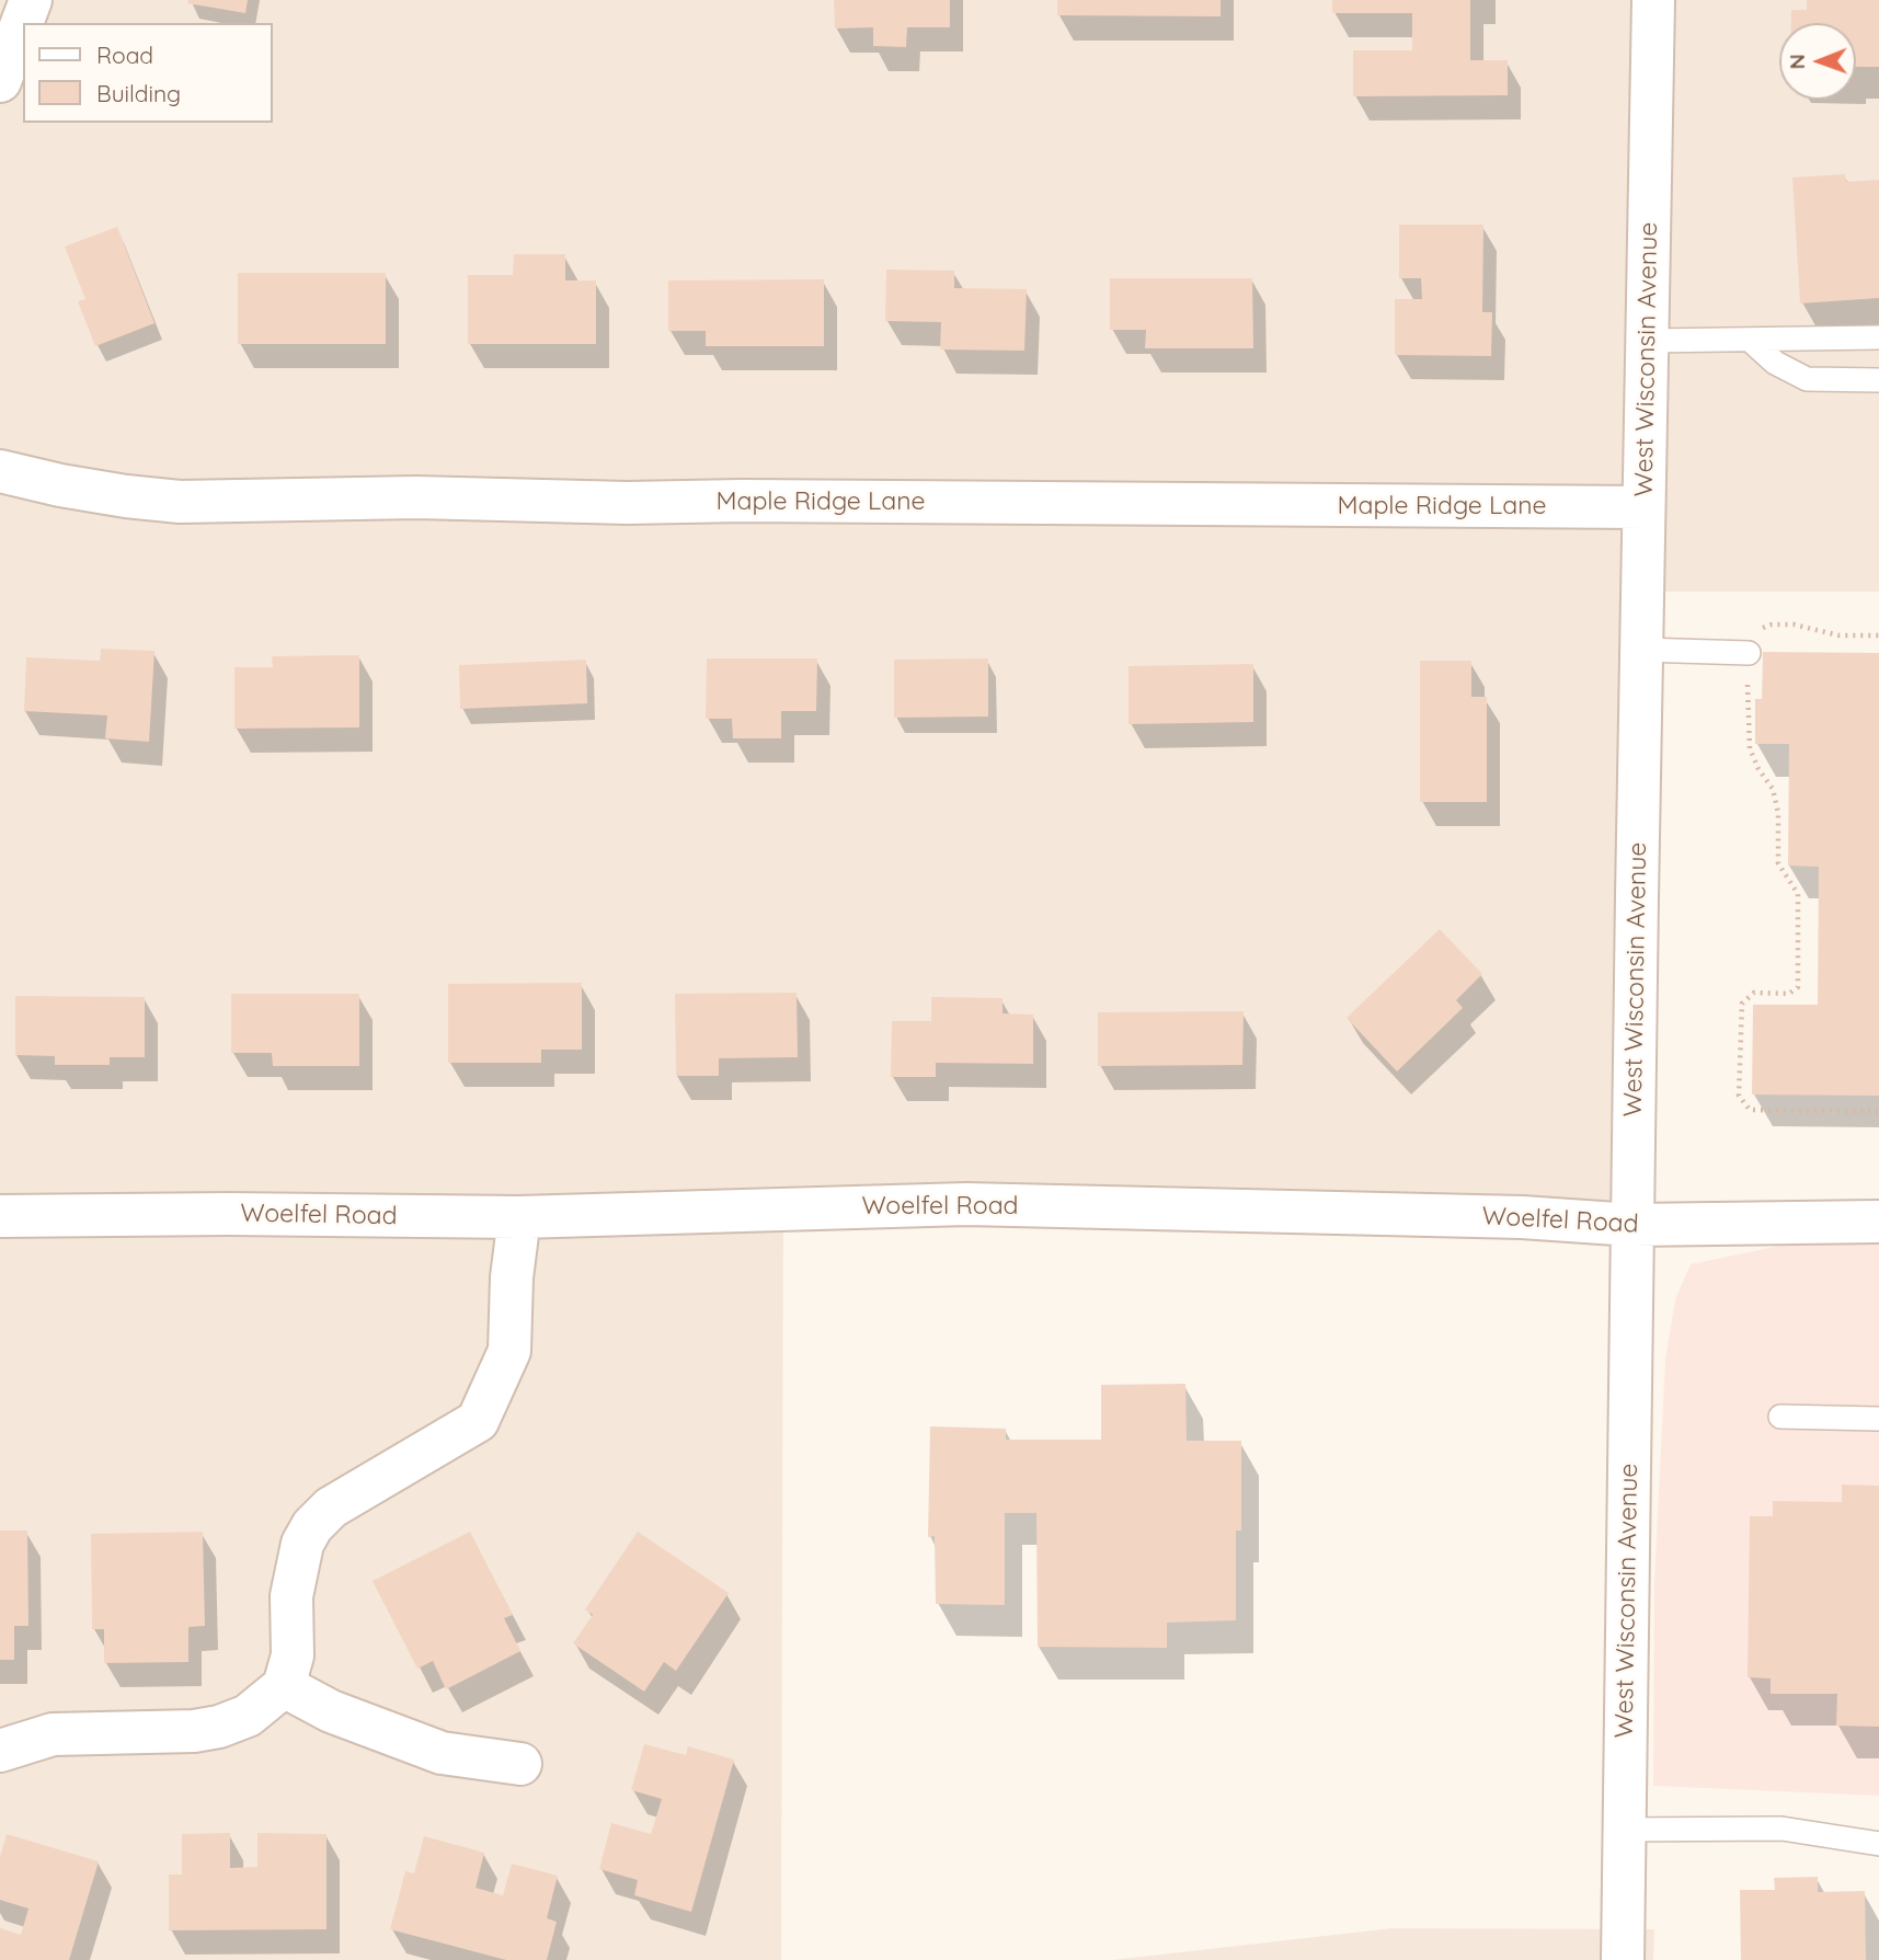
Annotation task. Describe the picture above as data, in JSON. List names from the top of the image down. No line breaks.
{"streets":{"street":["West Wisconsin Avenue","Maple Ridge Lane","Woelfel Road"]},"crossings":[["West Wisconsin Avenue","Maple Ridge Lane"],["West Wisconsin Avenue","Woelfel Road"]],"legend":["Road","Building"],"north":"left"}
